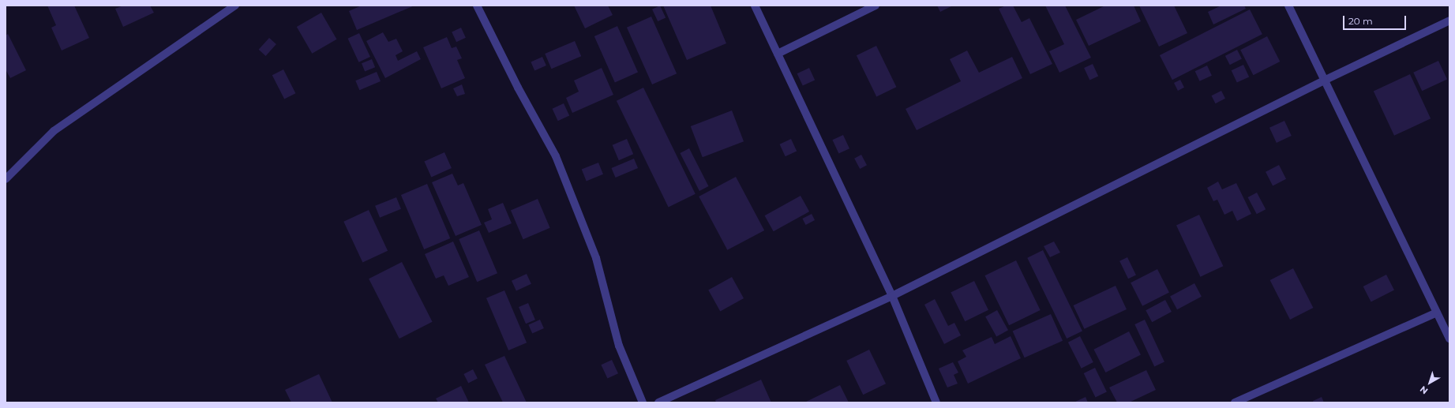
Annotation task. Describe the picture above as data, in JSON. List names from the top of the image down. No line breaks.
{"scale_bar":"20 m","north":"bottom left"}
